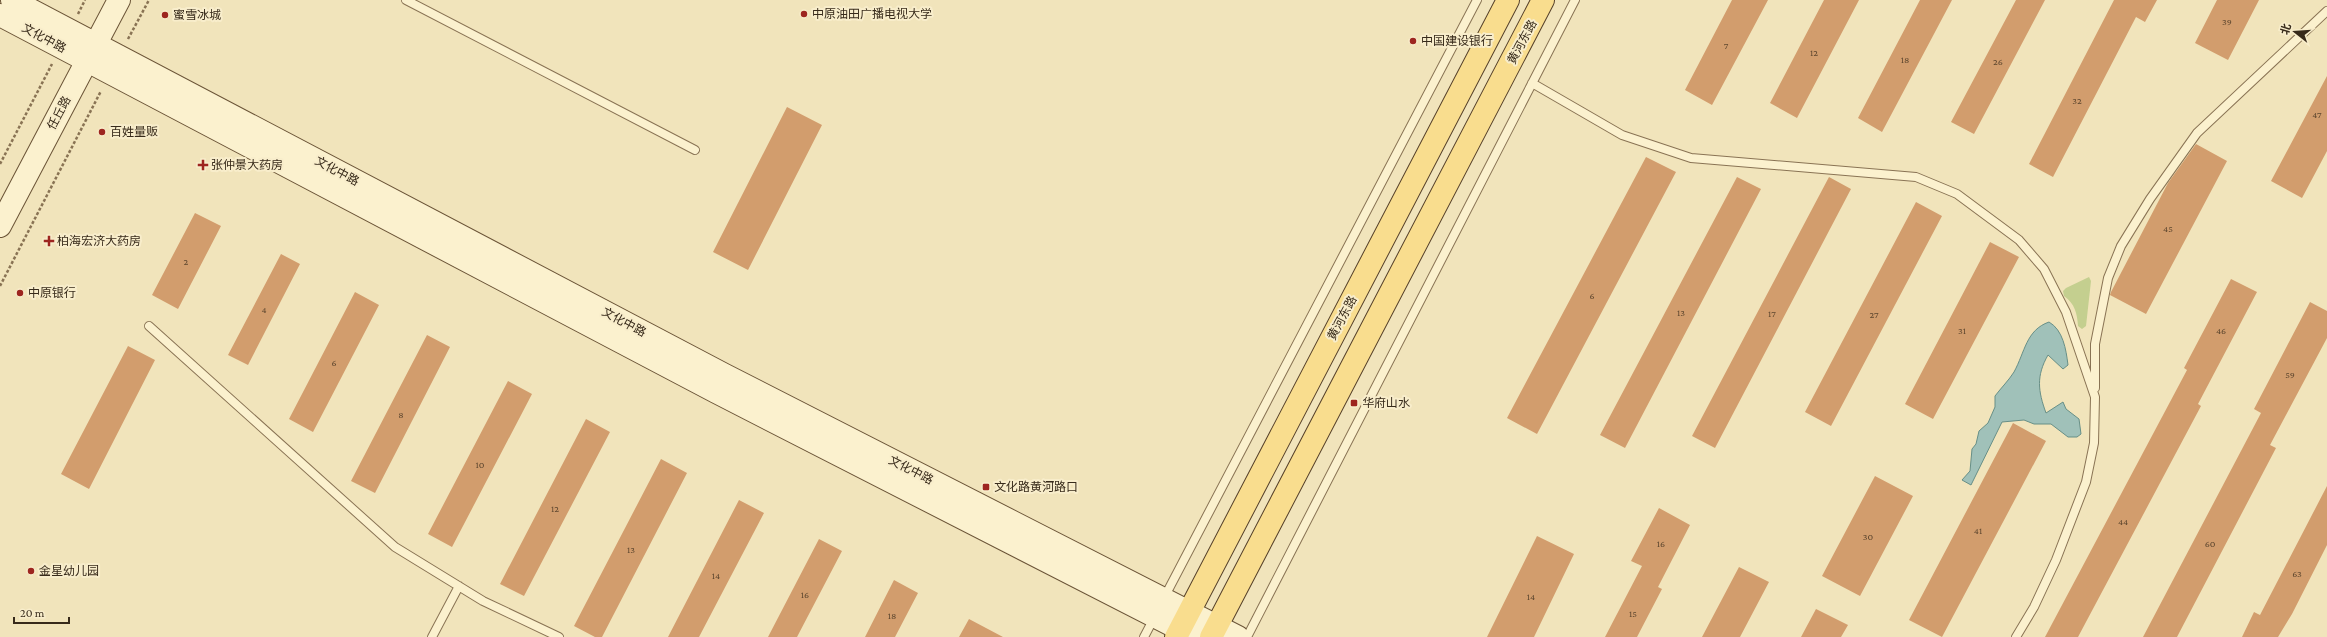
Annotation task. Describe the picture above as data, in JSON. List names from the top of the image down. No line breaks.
{"streets":{"main road":["黄河东路"],"street":["文化中路","任丘路"]},"crossings":[["文化中路","黄河东路"],["文化中路","任丘路"]],"places":{"other":["中原油田广播电视大学","蜜雪冰城","中国建设银行","百姓量贩","中原银行","金星幼儿园"],"health":["张仲景大药房","柏海宏济大药房"],"transit":["华府山水","文化路黄河路口"]},"house_numbers":["39","7","12","18","26","32","47","45","2","6","4","13","17","27","31","46","6","59","8","10","12","44","41","30","16","60","13","63","14","16","14","15","18"],"scale_bar":"20 m","north":"left"}
